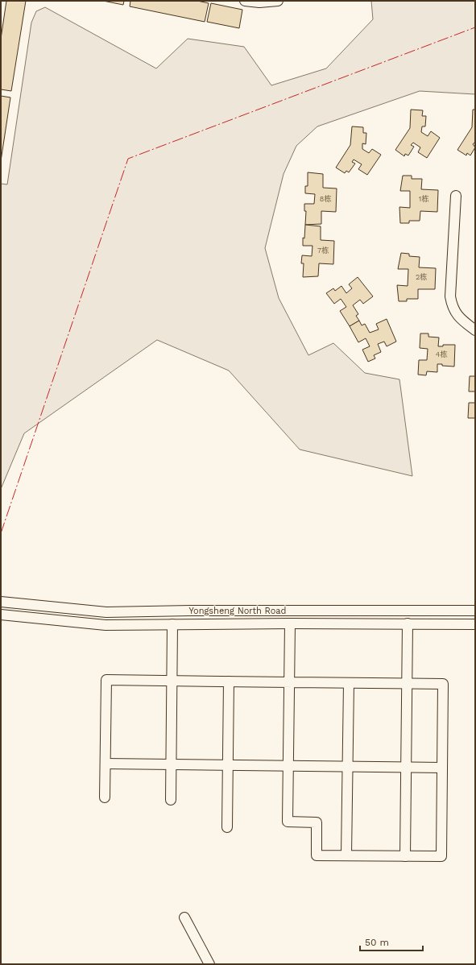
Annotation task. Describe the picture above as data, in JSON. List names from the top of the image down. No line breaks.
{"streets":{"street":["Yongsheng North Road"]},"house_numbers":["8栋","1栋","7栋","2栋","4栋"],"scale_bar":"50 m"}
